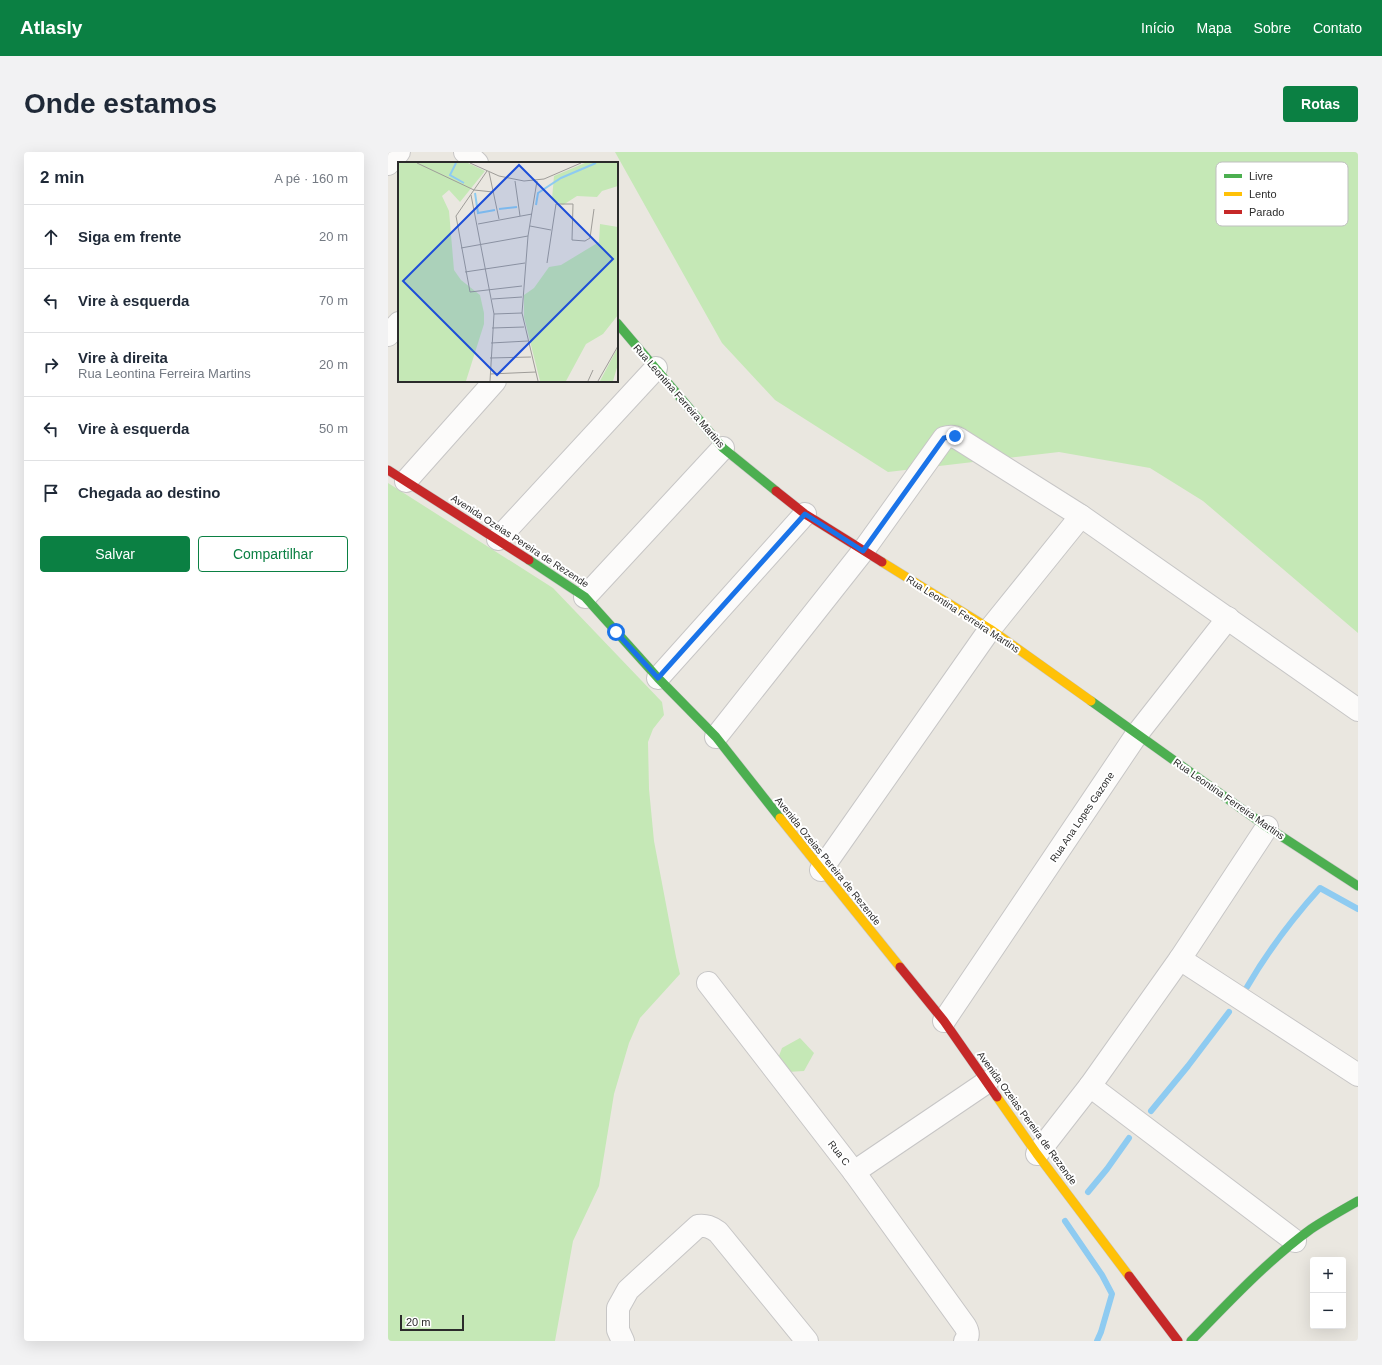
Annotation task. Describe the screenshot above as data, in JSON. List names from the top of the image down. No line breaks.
{"streets":{"street":["Rua Leontina Ferreira Martins","Avenida Ozeias Pereira de Rezende","Rua Ana Lopes Gazone","Rua C"]},"crossings":[["Rua Leontina Ferreira Martins","Rua Ana Lopes Gazone"],["Avenida Ozeias Pereira de Rezende","Rua Ana Lopes Gazone"]],"legend":["Livre","Lento","Parado"],"scale_bar":"20 m","page":{"header":"Atlasly","nav":["Início","Mapa","Sobre","Contato"],"buttons":["Rotas",["Salvar","Compartilhar"]],"title":"Onde estamos","heading":["2 min","A pé · 160 m"],"list":[["Siga em frente","20 m"],["Vire à esquerda","70 m"],["Vire à direita","Rua Leontina Ferreira Martins","20 m"],["Vire à esquerda","50 m"],"Chegada ao destino"],"map_buttons":["+","−"],"scale":"20 m"}}
